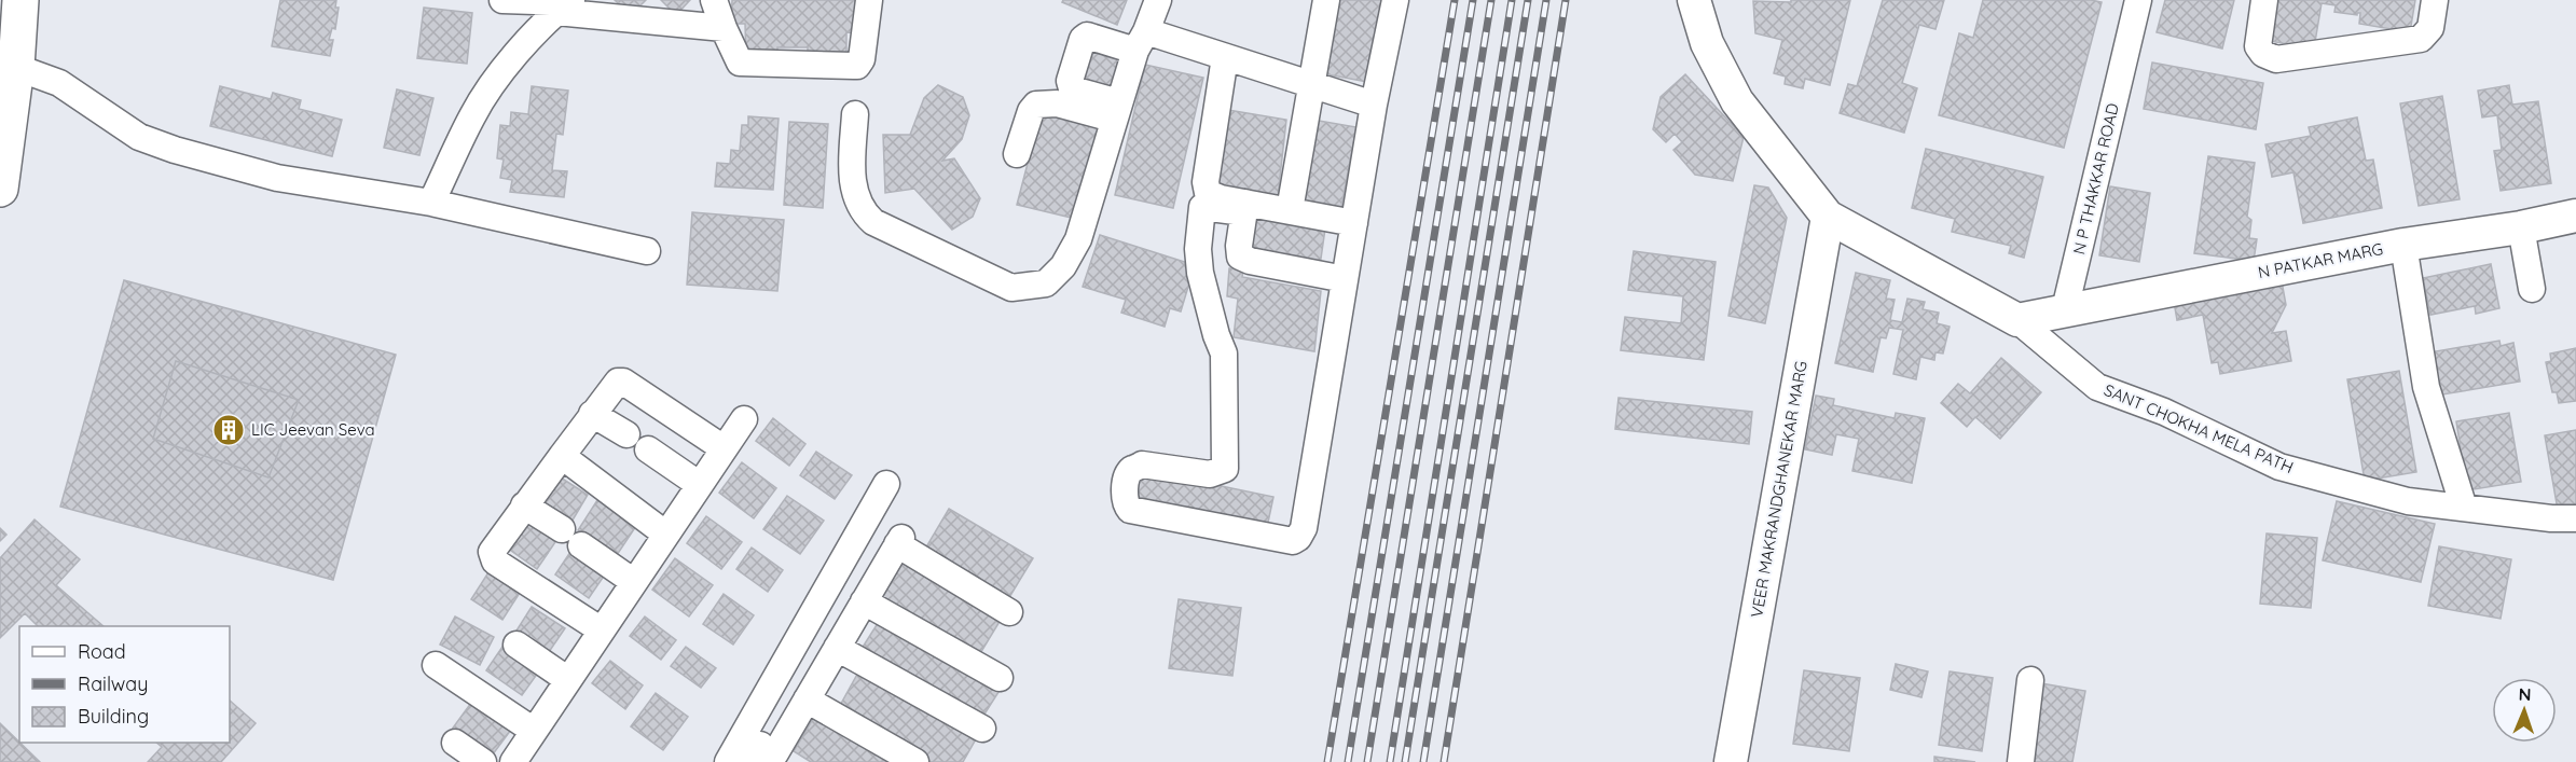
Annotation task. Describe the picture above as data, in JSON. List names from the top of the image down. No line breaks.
{"streets":{"street":["N P THAKKAR ROAD","N PATKAR MARG","SANT CHOKHA MELA PATH","VEER MAKRANDGHANEKAR MARG"]},"crossings":[["N P THAKKAR ROAD","N PATKAR MARG"],["SANT CHOKHA MELA PATH","VEER MAKRANDGHANEKAR MARG"]],"places":{"building":["LIC Jeevan Seva"]},"legend":["Road","Railway","Building"],"north":"top"}
